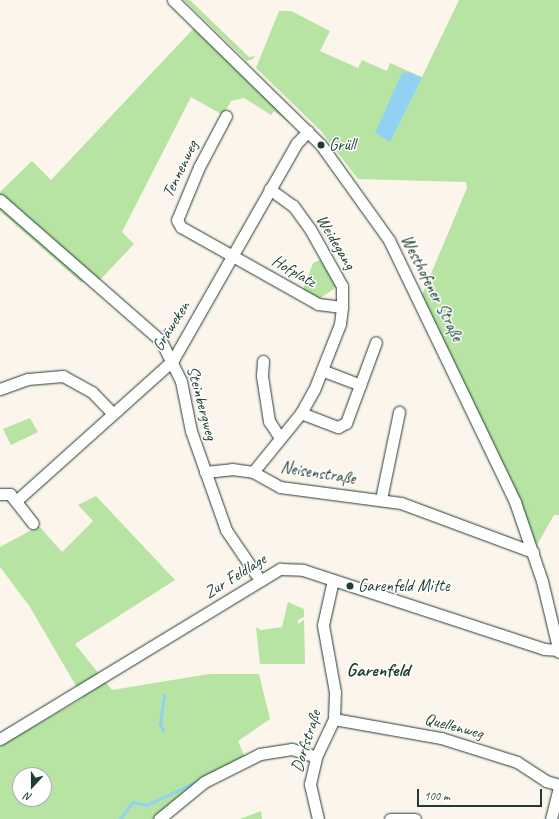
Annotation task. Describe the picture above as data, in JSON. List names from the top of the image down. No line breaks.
{"streets":{"street":["Tennenweg","Weidegang","Hofplatz","Westhofener Straße","Gräweken","Steinbergweg","Neisenstraße","Zur Feldlage","Quellenweg","Dorfstraße"]},"crossings":[["Tennenweg","Hofplatz"],["Tennenweg","Gräweken"],["Weidegang","Hofplatz"],["Weidegang","Gräweken"],["Weidegang","Neisenstraße"],["Hofplatz","Gräweken"],["Westhofener Straße","Gräweken"],["Westhofener Straße","Neisenstraße"],["Westhofener Straße","Zur Feldlage"],["Gräweken","Steinbergweg"],["Steinbergweg","Neisenstraße"],["Steinbergweg","Zur Feldlage"],["Zur Feldlage","Dorfstraße"],["Quellenweg","Dorfstraße"]],"districts":["Garenfeld"],"places":["Grüll","Garenfeld Mitte"],"scale_bar":"100 m","north":"bottom"}
